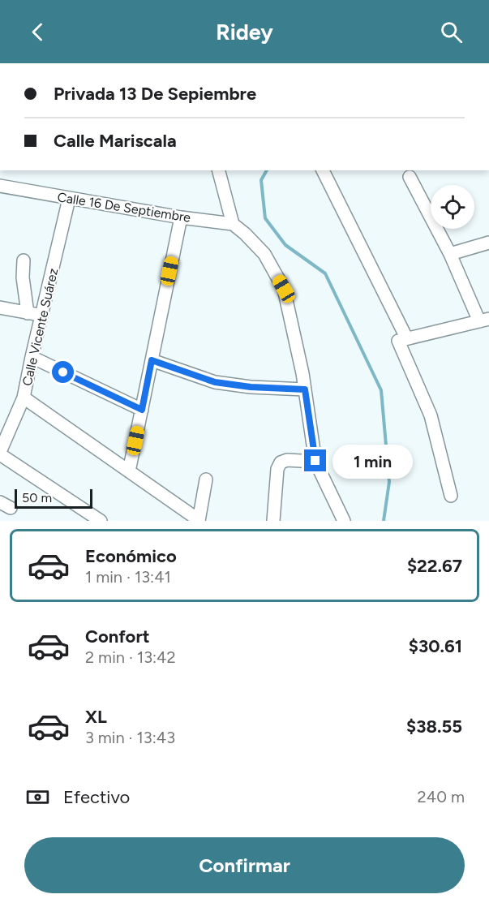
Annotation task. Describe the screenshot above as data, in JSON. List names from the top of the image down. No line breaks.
{"streets":{"street":["Calle 16 De Septiembre","Calle Vicente Suárez"]},"crossings":[["Calle 16 De Septiembre","Calle Vicente Suárez"]],"scale_bar":"50 m","page":{"header":"Ridey","banner":["Privada 13 De Sepiembre","Calle Mariscala"],"bubble":"1 min","scale":"50 m","list":[{"name":"Económico","note":"1 min · 13:41","value":"$22.67"},{"name":"Confort","note":"2 min · 13:42","value":"$30.61"},{"name":"XL","note":"3 min · 13:43","value":"$38.55"}],"pay":["Efectivo","240 m"],"buttons":"Confirmar"}}
